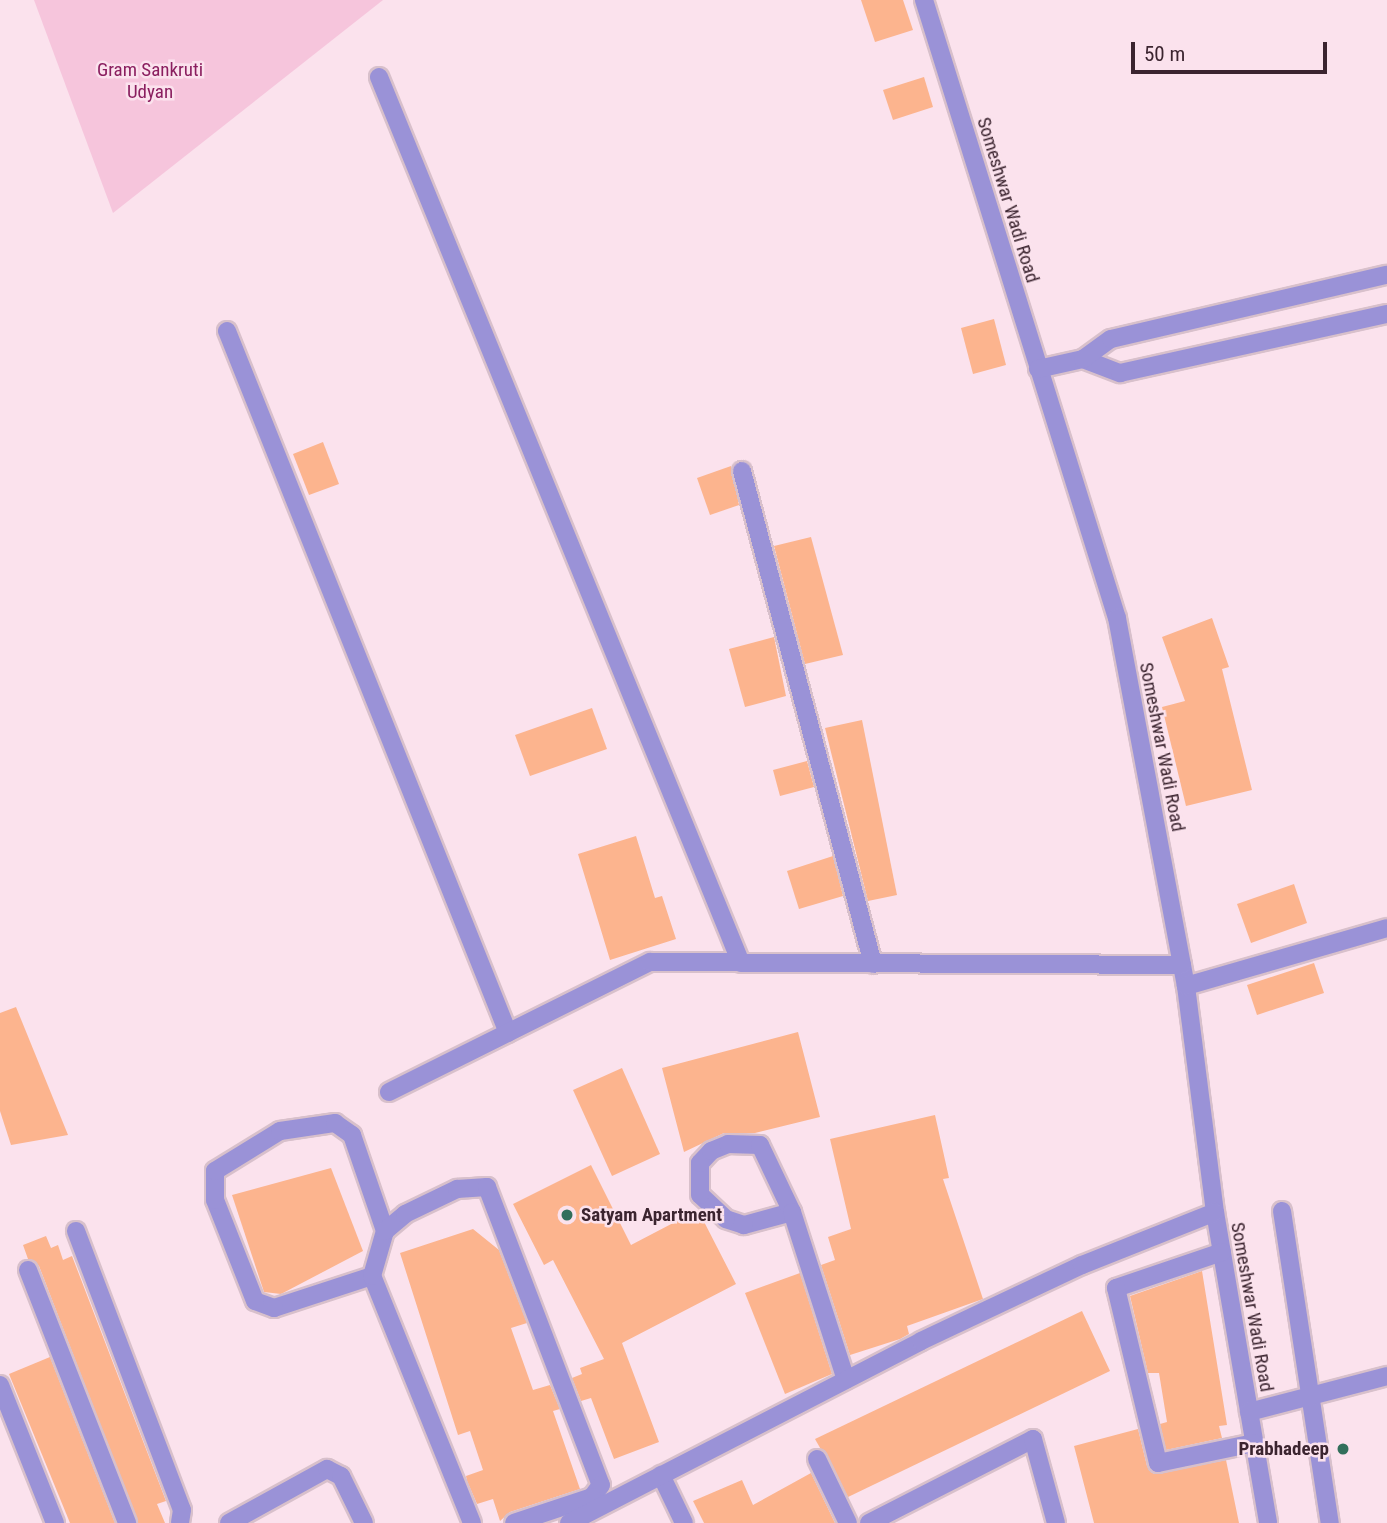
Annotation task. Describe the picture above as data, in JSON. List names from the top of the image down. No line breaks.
{"streets":{"street":["Someshwar Wadi Road"]},"parks":["Gram Sankruti Udyan"],"places":["Satyam Apartment","Prabhadeep"],"scale_bar":"50 m"}
